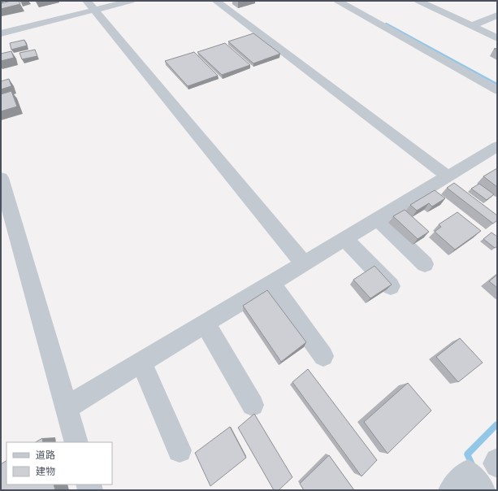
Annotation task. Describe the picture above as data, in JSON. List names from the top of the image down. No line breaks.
{"legend":["道路","建物"]}
